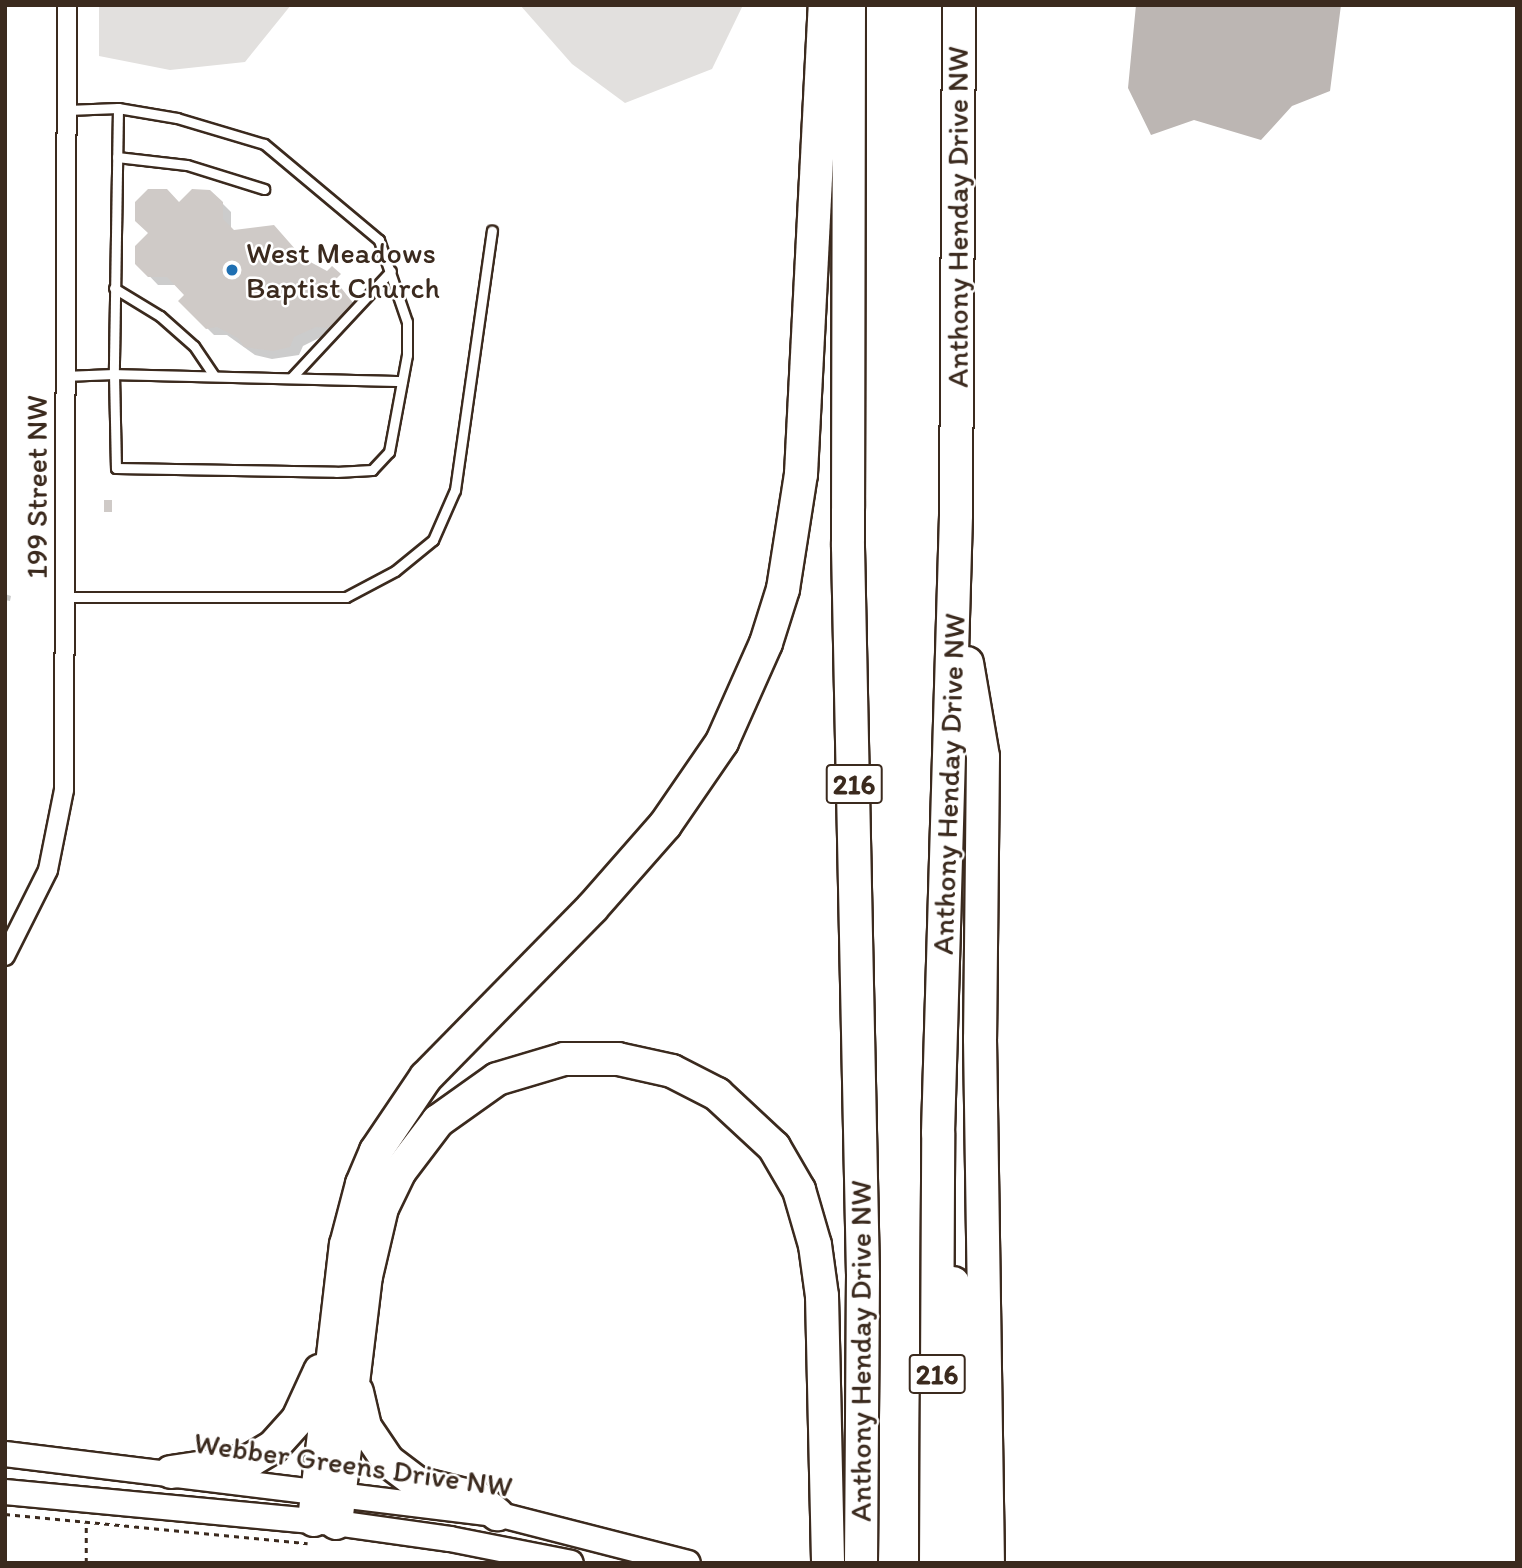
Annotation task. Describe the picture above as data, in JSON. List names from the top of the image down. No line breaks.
{"streets":{"highway":["Anthony Henday Drive NW","216"],"main road":["Webber Greens Drive NW"],"street":["199 Street NW"]},"places":["West Meadows Baptist Church"]}
